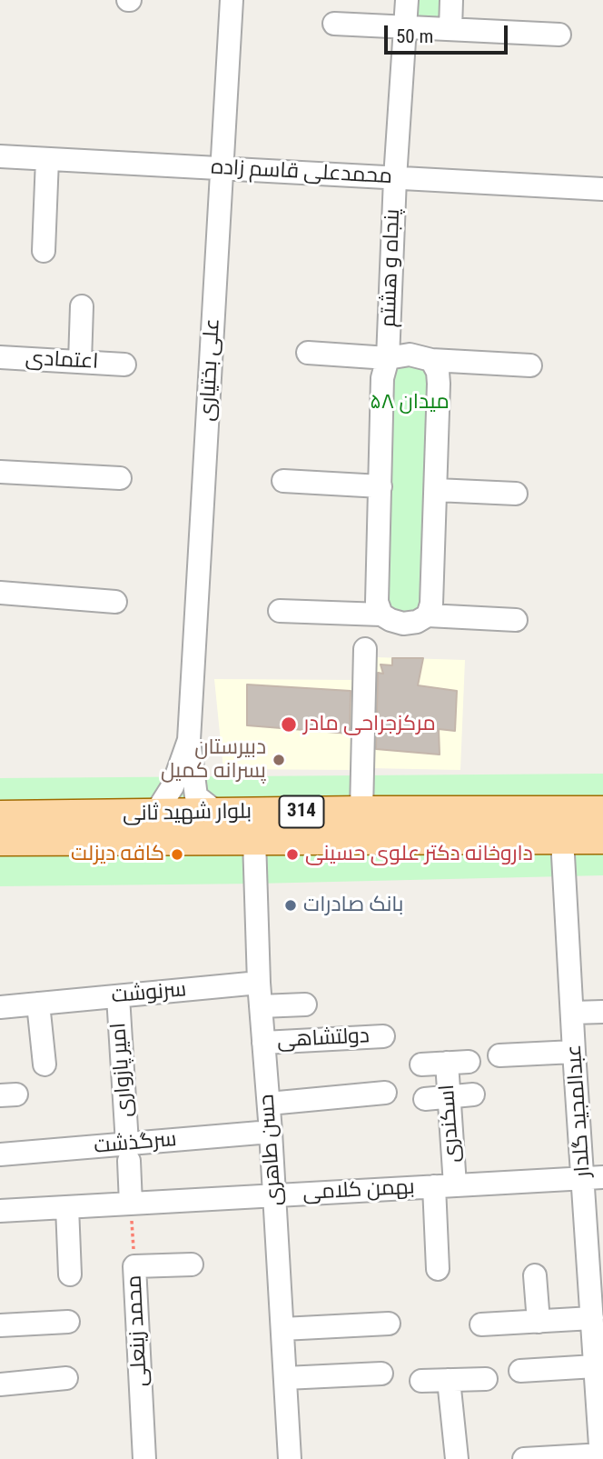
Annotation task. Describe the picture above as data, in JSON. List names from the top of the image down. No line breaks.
{"streets":{"main road":["314","بلوار شهید ثانی"],"street":["محمدعلی قاسم زاده","پنجاه و هشتم","اعتمادی","علی بختیاری","سرنوشت","دولتشاهی","امیر پازواری","عبدالمجید گلدار","اسکندری","سرگذشت","حسن طاهری","بهمن کلامی","محمد زینعلی"]},"crossings":[["محمدعلی قاسم زاده","پنجاه و هشتم"],["محمدعلی قاسم زاده","علی بختیاری"],["بلوار شهید ثانی","عبدالمجید گلدار"],["بلوار شهید ثانی","حسن طاهری"],["سرنوشت","امیر پازواری"],["سرنوشت","حسن طاهری"],["دولتشاهی","حسن طاهری"],["امیر پازواری","سرگذشت"],["امیر پازواری","بهمن کلامی"],["امیر پازواری","محمد زینعلی"],["عبدالمجید گلدار","بهمن کلامی"],["اسکندری","بهمن کلامی"],["سرگذشت","حسن طاهری"],["حسن طاهری","بهمن کلامی"],["بهمن کلامی","محمد زینعلی"]],"parks":["میدان ۵۸"],"places":["مرکزجراحی مادر","دبیرستان پسرانه کمیل","کافه دیزلت","داروخانه دکتر علوی حسینی","بانک صادرات"],"scale_bar":"50 m"}
